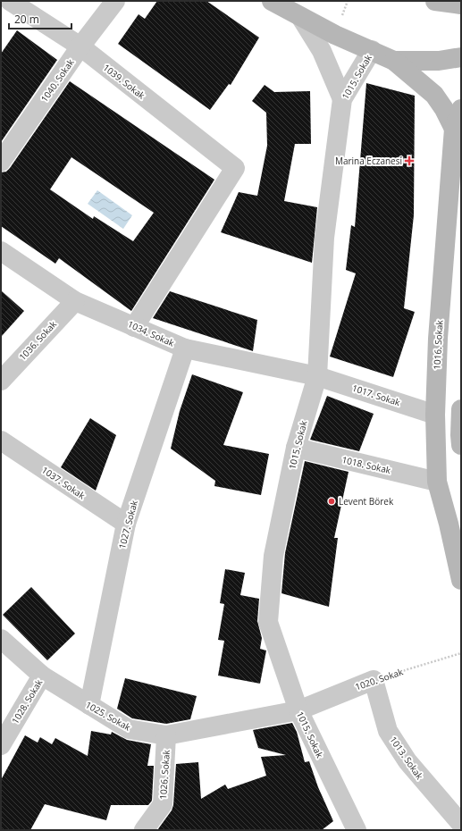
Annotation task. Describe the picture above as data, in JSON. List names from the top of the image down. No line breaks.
{"streets":{"main road":["1016. Sokak"],"street":["1015. Sokak","1040. Sokak","1039. Sokak","1034. Sokak","1036. Sokak","1017. Sokak","1018. Sokak","1037. Sokak","1027. Sokak","1020. Sokak","1028. Sokak","1025. Sokak","1013. Sokak","1026. Sokak"]},"crossings":[["1015. Sokak","1034. Sokak"],["1015. Sokak","1017. Sokak"],["1015. Sokak","1018. Sokak"],["1015. Sokak","1020. Sokak"],["1015. Sokak","1025. Sokak"],["1040. Sokak","1039. Sokak"],["1039. Sokak","1034. Sokak"],["1034. Sokak","1036. Sokak"],["1034. Sokak","1017. Sokak"],["1034. Sokak","1027. Sokak"],["1016. Sokak","1017. Sokak"],["1016. Sokak","1018. Sokak"],["1037. Sokak","1027. Sokak"],["1027. Sokak","1025. Sokak"],["1020. Sokak","1025. Sokak"],["1020. Sokak","1013. Sokak"],["1028. Sokak","1025. Sokak"],["1025. Sokak","1026. Sokak"]],"places":{"health":["Marina Eczanesi"],"other":["Levent Börek"]},"scale_bar":"20 m"}
